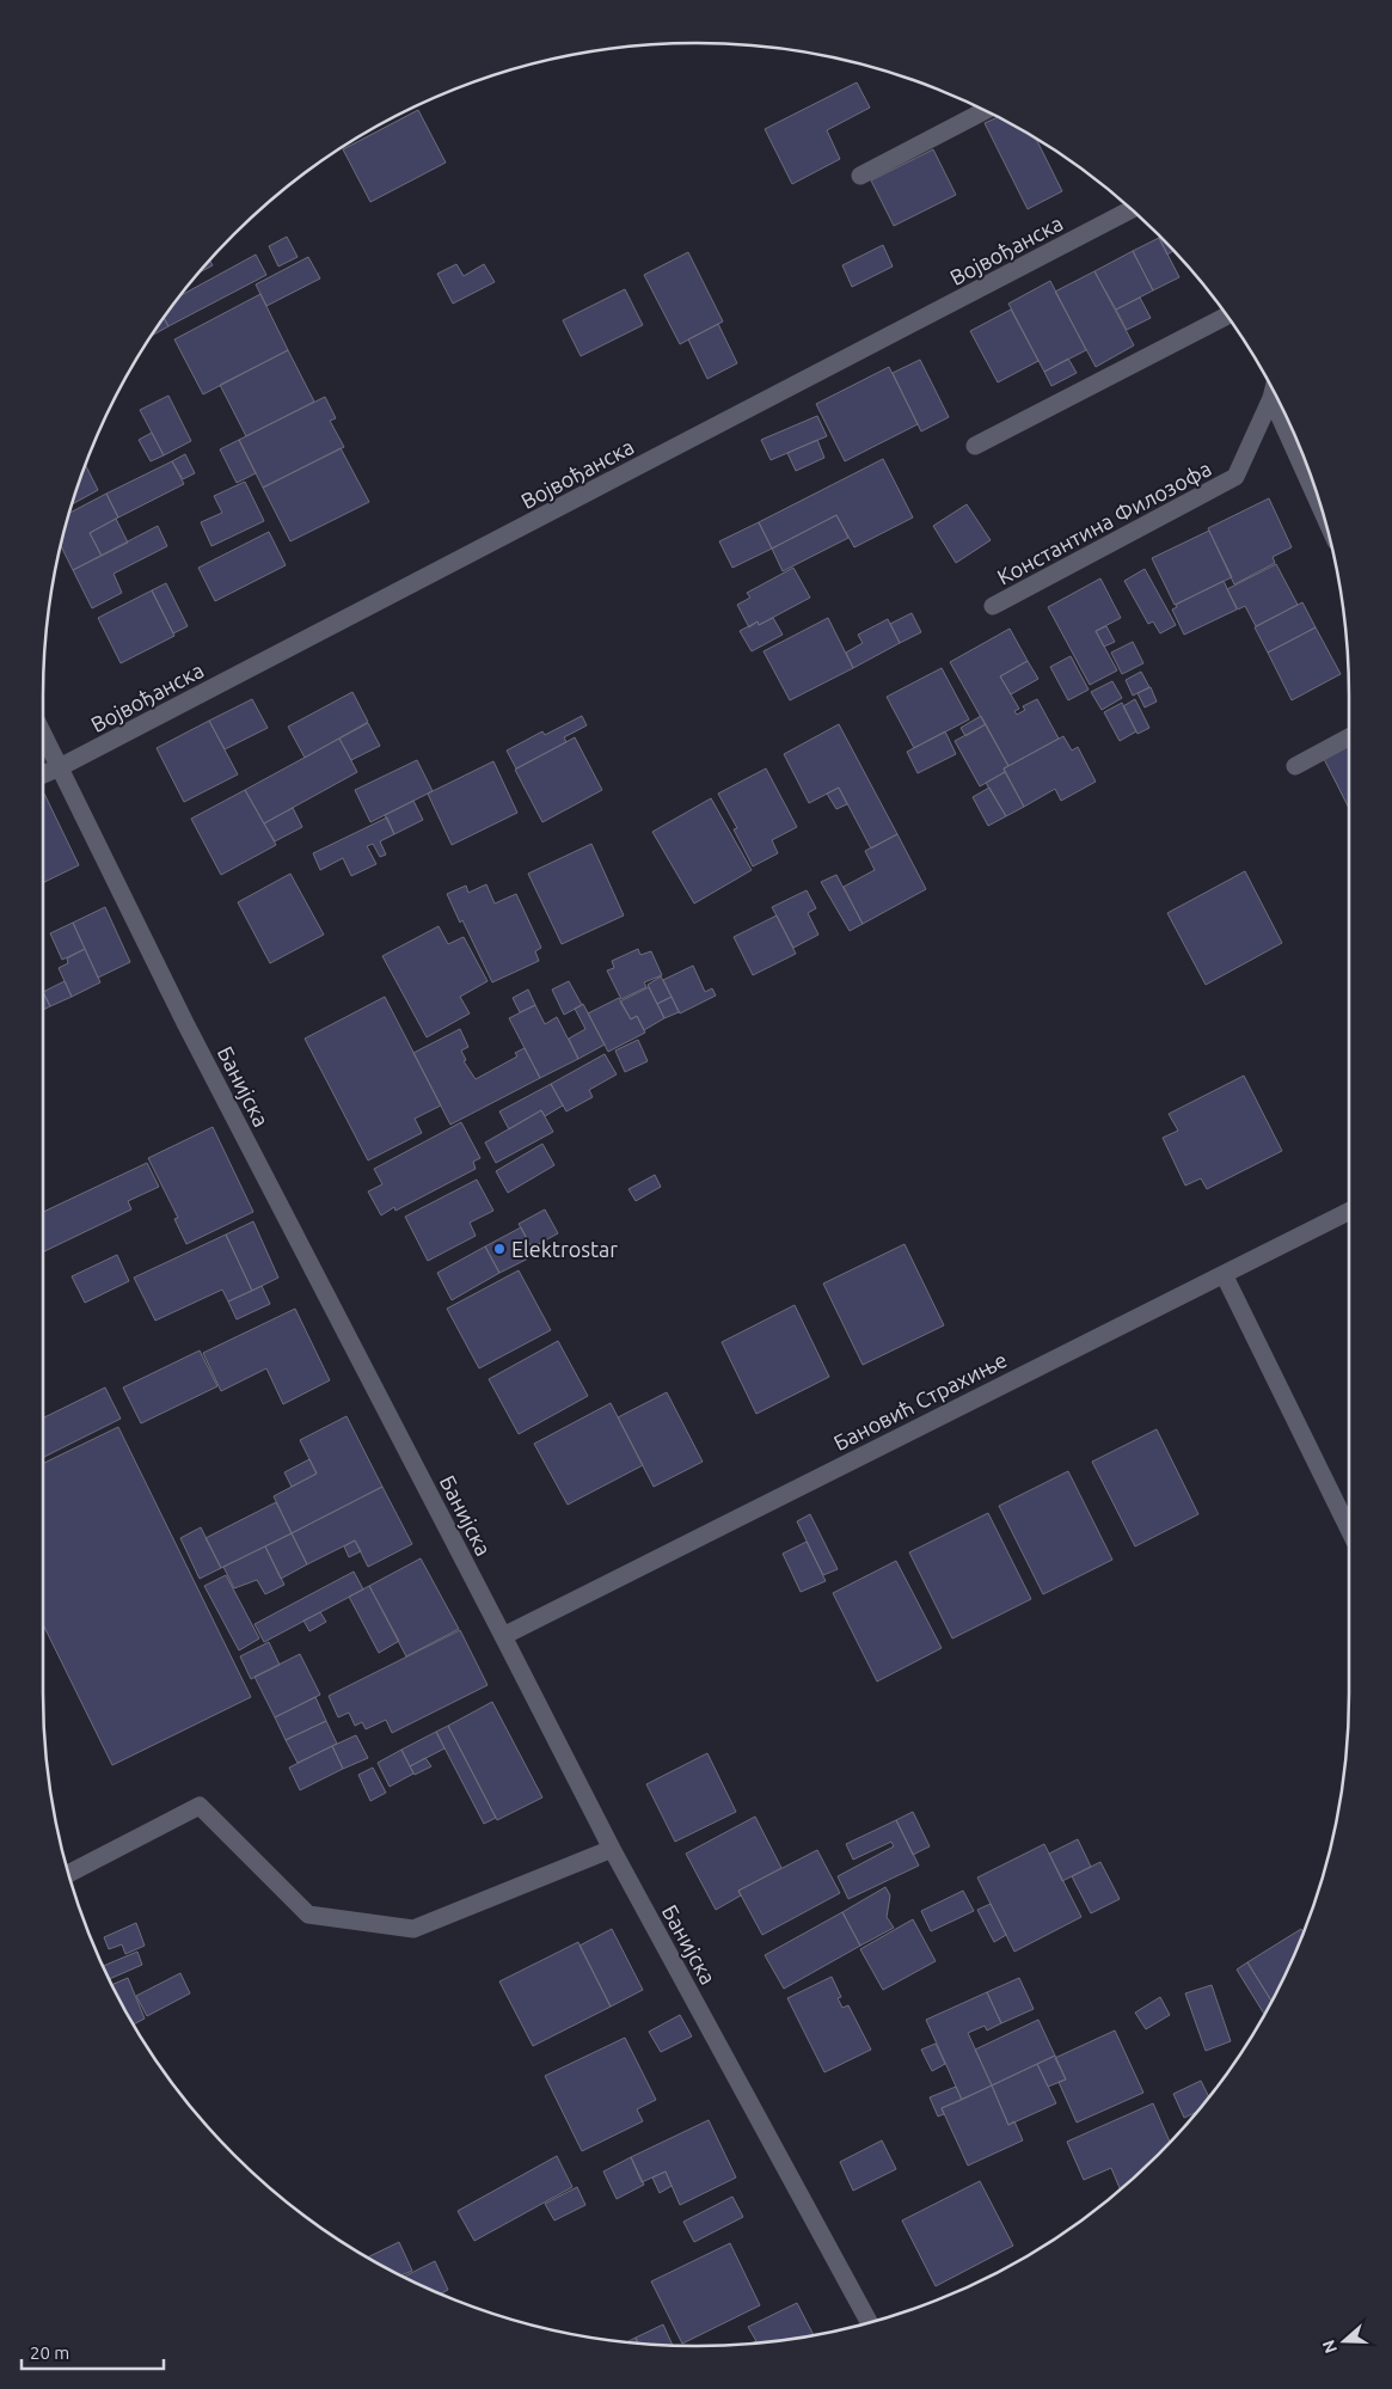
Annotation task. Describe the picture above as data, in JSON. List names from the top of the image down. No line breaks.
{"streets":{"street":["Војвођанска","Константина Филозофа","Банијска","Бановић Страхиње"]},"crossings":[["Војвођанска","Банијска"],["Банијска","Бановић Страхиње"]],"places":["Elektrostar"],"scale_bar":"20 m","north":"left"}
